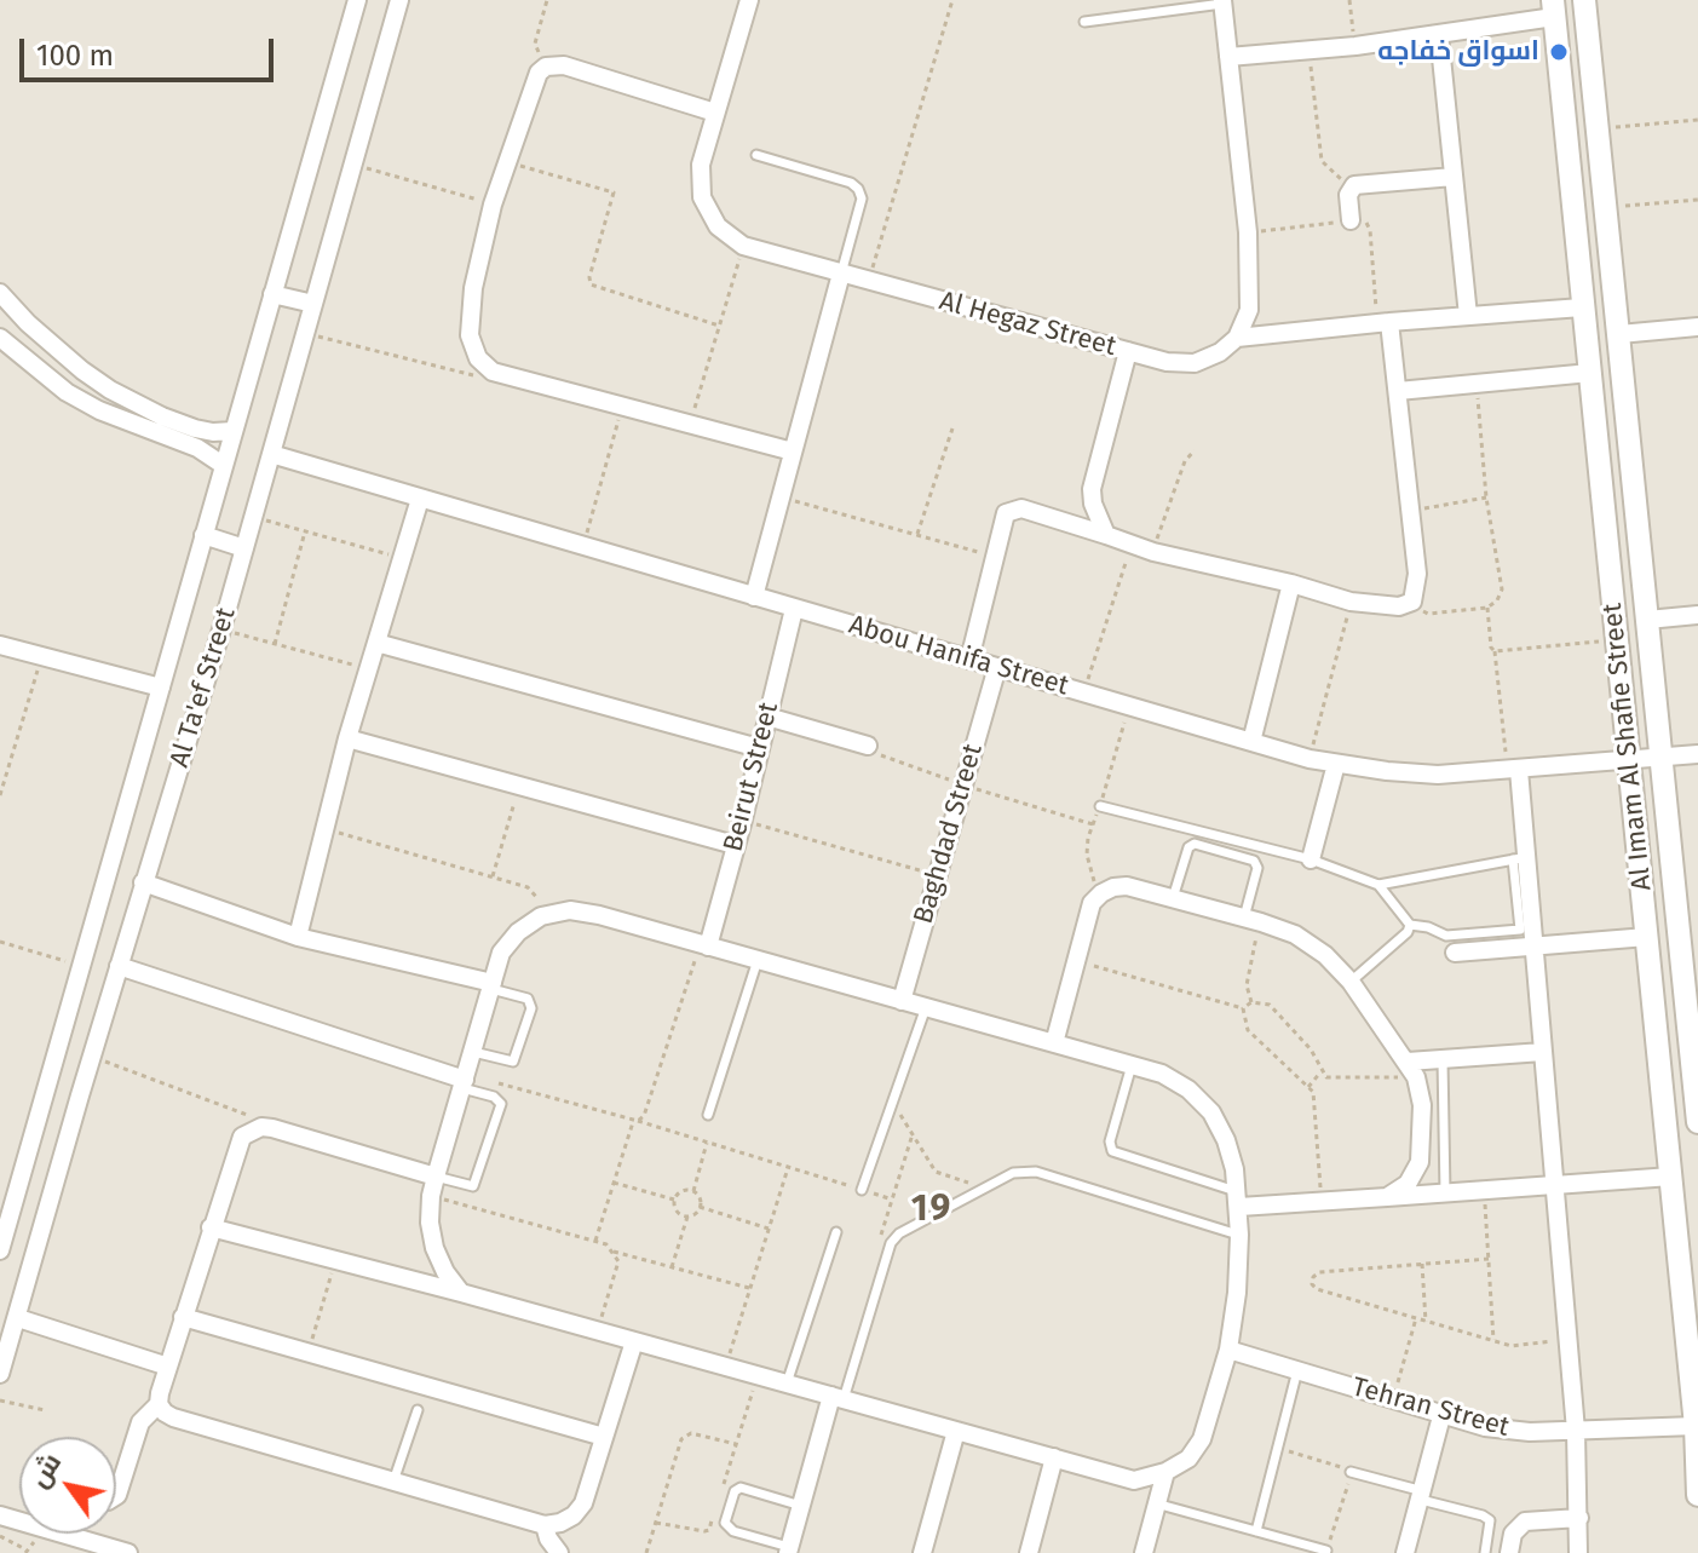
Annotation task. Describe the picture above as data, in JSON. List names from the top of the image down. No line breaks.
{"streets":{"street":["Al Hegaz Street","Abou Hanifa Street","Al Ta'ef Street","Al Imam Al Shafie Street","Beirut Street","Baghdad Street","Tehran Street"]},"crossings":[["Abou Hanifa Street","Al Ta'ef Street"],["Abou Hanifa Street","Al Imam Al Shafie Street"],["Abou Hanifa Street","Beirut Street"],["Abou Hanifa Street","Baghdad Street"],["Al Imam Al Shafie Street","Tehran Street"]],"districts":["19"],"places":["اسواق خفاجه"],"scale_bar":"100 m","north":"top left"}
